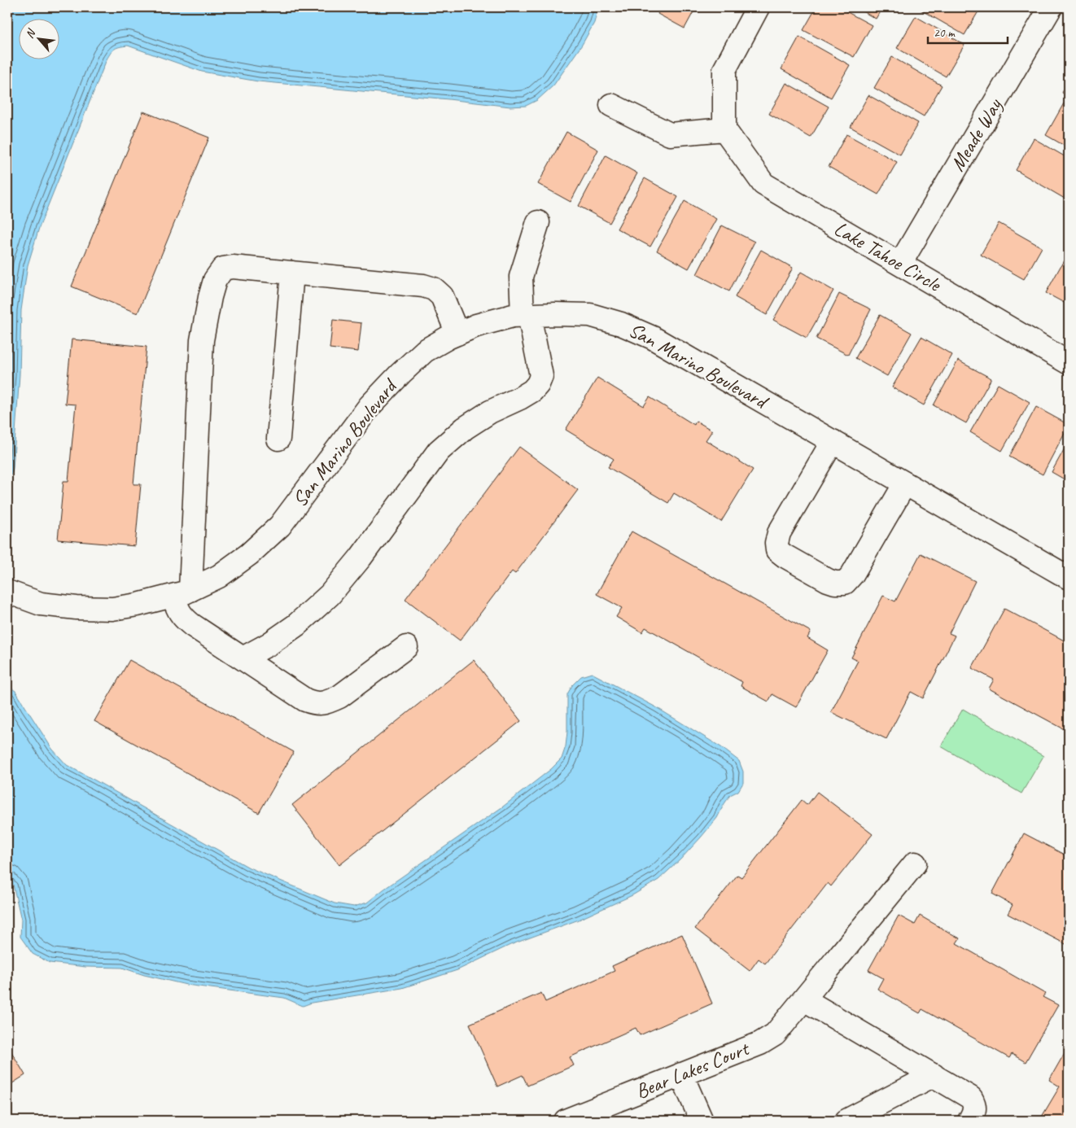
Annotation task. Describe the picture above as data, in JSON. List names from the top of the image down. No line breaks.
{"streets":{"street":["Meade Way","Lake Tahoe Circle","San Marino Boulevard","Bear Lakes Court"]},"crossings":[["Meade Way","Lake Tahoe Circle"]],"scale_bar":"20 m","north":"top left"}
